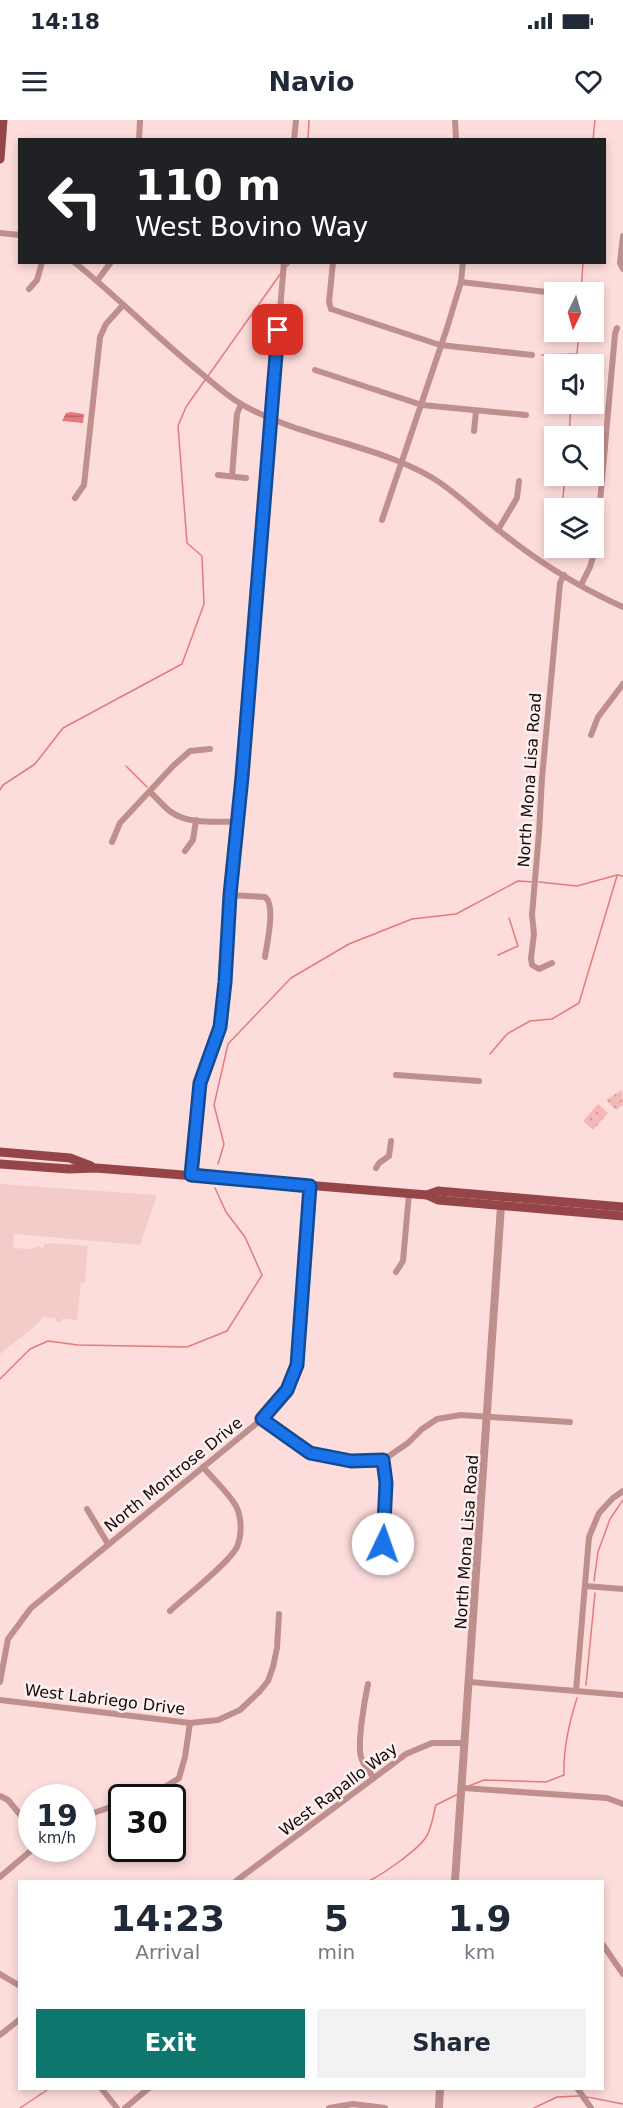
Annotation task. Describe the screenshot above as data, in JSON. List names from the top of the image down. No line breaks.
{"streets":{"street":["North Mona Lisa Road","North Montrose Drive","West Labriego Drive","West Rapallo Way"]},"crossings":[["North Mona Lisa Road","West Rapallo Way"]],"north":"bottom","page":{"status":"14:18","header":"Navio","turn":["110 m","West Bovino Way"],"speed":"19 km/h","limit":"30","eta":["14:23","Arrival","5","min","1.9","km"],"buttons":["Exit","Share"]}}
